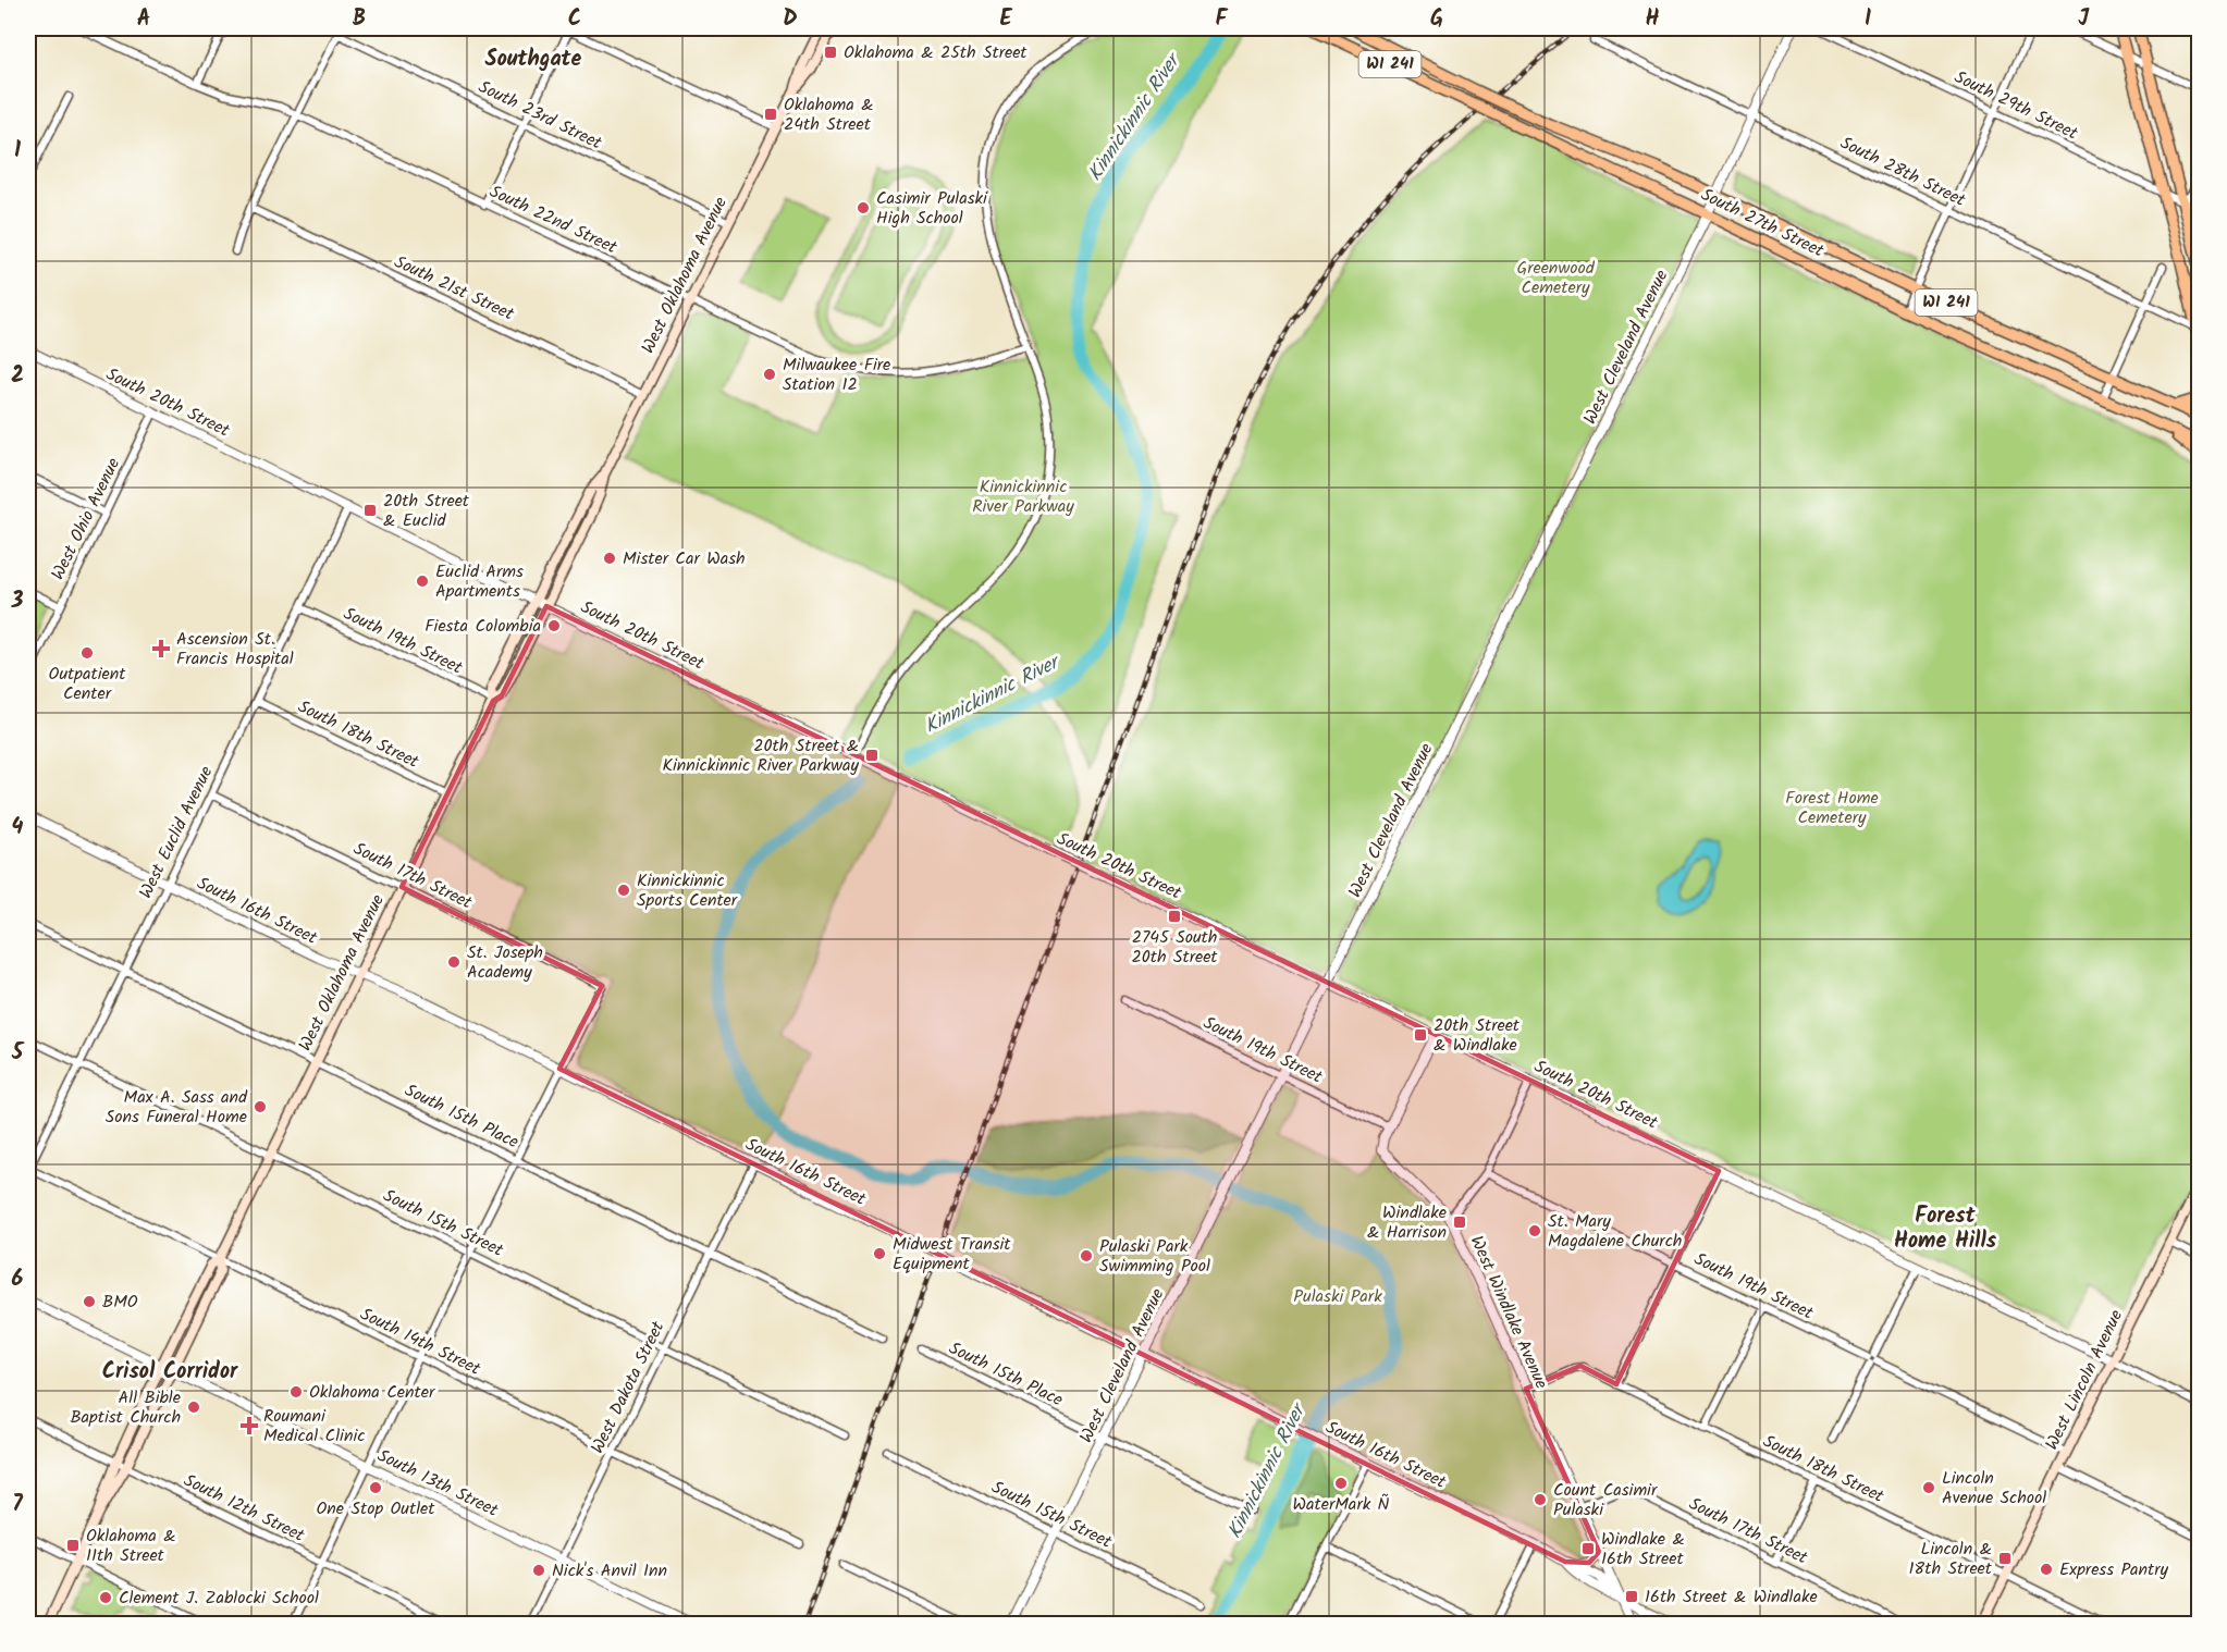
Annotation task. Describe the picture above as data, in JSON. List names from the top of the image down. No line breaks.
{"streets":{"main road":["WI 241","South 27th Street","West Oklahoma Avenue","West Lincoln Avenue"],"street":["South 29th Street","South 23rd Street","South 28th Street","South 22nd Street","South 21st Street","West Cleveland Avenue","South 20th Street","West Ohio Avenue","South 19th Street","South 18th Street","West Euclid Avenue","South 17th Street","South 16th Street","South 15th Place","South 15th Street","West Windlake Avenue","South 14th Street","West Dakota Street","South 13th Street","South 12th Street"]},"crossings":[["South 23rd Street","West Oklahoma Avenue"],["South 28th Street","West Cleveland Avenue"],["South 22nd Street","West Oklahoma Avenue"],["South 27th Street","West Cleveland Avenue"],["West Oklahoma Avenue","South 21st Street"],["West Oklahoma Avenue","South 20th Street"],["West Oklahoma Avenue","South 19th Street"],["West Oklahoma Avenue","South 18th Street"],["West Oklahoma Avenue","South 17th Street"],["West Oklahoma Avenue","South 16th Street"],["West Oklahoma Avenue","South 15th Place"],["West Oklahoma Avenue","South 15th Street"],["West Oklahoma Avenue","South 14th Street"],["West Oklahoma Avenue","South 13th Street"],["West Oklahoma Avenue","South 12th Street"],["West Cleveland Avenue","South 20th Street"],["West Cleveland Avenue","South 19th Street"],["West Cleveland Avenue","South 16th Street"],["West Cleveland Avenue","South 15th Place"],["West Cleveland Avenue","South 15th Street"],["South 20th Street","West Ohio Avenue"],["South 20th Street","West Euclid Avenue"],["South 20th Street","West Windlake Avenue"],["South 20th Street","West Lincoln Avenue"],["South 19th Street","West Euclid Avenue"],["South 19th Street","West Windlake Avenue"],["South 19th Street","West Lincoln Avenue"],["South 18th Street","West Euclid Avenue"],["South 18th Street","West Windlake Avenue"],["South 18th Street","West Lincoln Avenue"],["West Euclid Avenue","South 17th Street"],["West Euclid Avenue","South 16th Street"],["West Euclid Avenue","South 15th Place"],["West Euclid Avenue","South 15th Street"],["West Euclid Avenue","South 14th Street"],["South 17th Street","South 16th Street"],["South 17th Street","West Windlake Avenue"],["South 16th Street","West Windlake Avenue"],["South 16th Street","West Dakota Street"],["South 15th Place","West Dakota Street"],["South 15th Street","West Dakota Street"],["South 14th Street","West Dakota Street"],["West Dakota Street","South 13th Street"]],"districts":["Southgate","Forest Home Hills","Crisol Corridor"],"water":["Kinnickinnic River"],"parks":["Greenwood Cemetery","Kinnickinnic River Parkway","Forest Home Cemetery","Pulaski Park"],"places":{"transit":["Oklahoma & 25th Street","Oklahoma & 24th Street","20th Street & Euclid","20th Street & Kinnickinnic River Parkway","2745 South 20th Street","20th Street & Windlake","Windlake & Harrison","Oklahoma & 11th Street","Windlake & 16th Street","Lincoln & 18th Street","16th Street & Windlake"],"other":["Casimir Pulaski High School","Milwaukee Fire Station 12","Mister Car Wash","Euclid Arms Apartments","Fiesta Colombia","Outpatient Center","Kinnickinnic Sports Center","St. Joseph Academy","Max A. Sass and Sons Funeral Home","St. Mary Magdalene Church","Midwest Transit Equipment","Pulaski Park Swimming Pool","BMO","Oklahoma Center","All Bible Baptist Church","WaterMark Ñ","One Stop Outlet","Lincoln Avenue School","Count Casimir Pulaski","Express Pantry","Nick's Anvil Inn","Clement J. Zablocki School"],"health":["Ascension St. Francis Hospital","Roumani Medical Clinic"]},"grid":{"columns":["A","B","C","D","E","F","G","H","I","J"],"rows":["1","2","3","4","5","6","7"]}}
